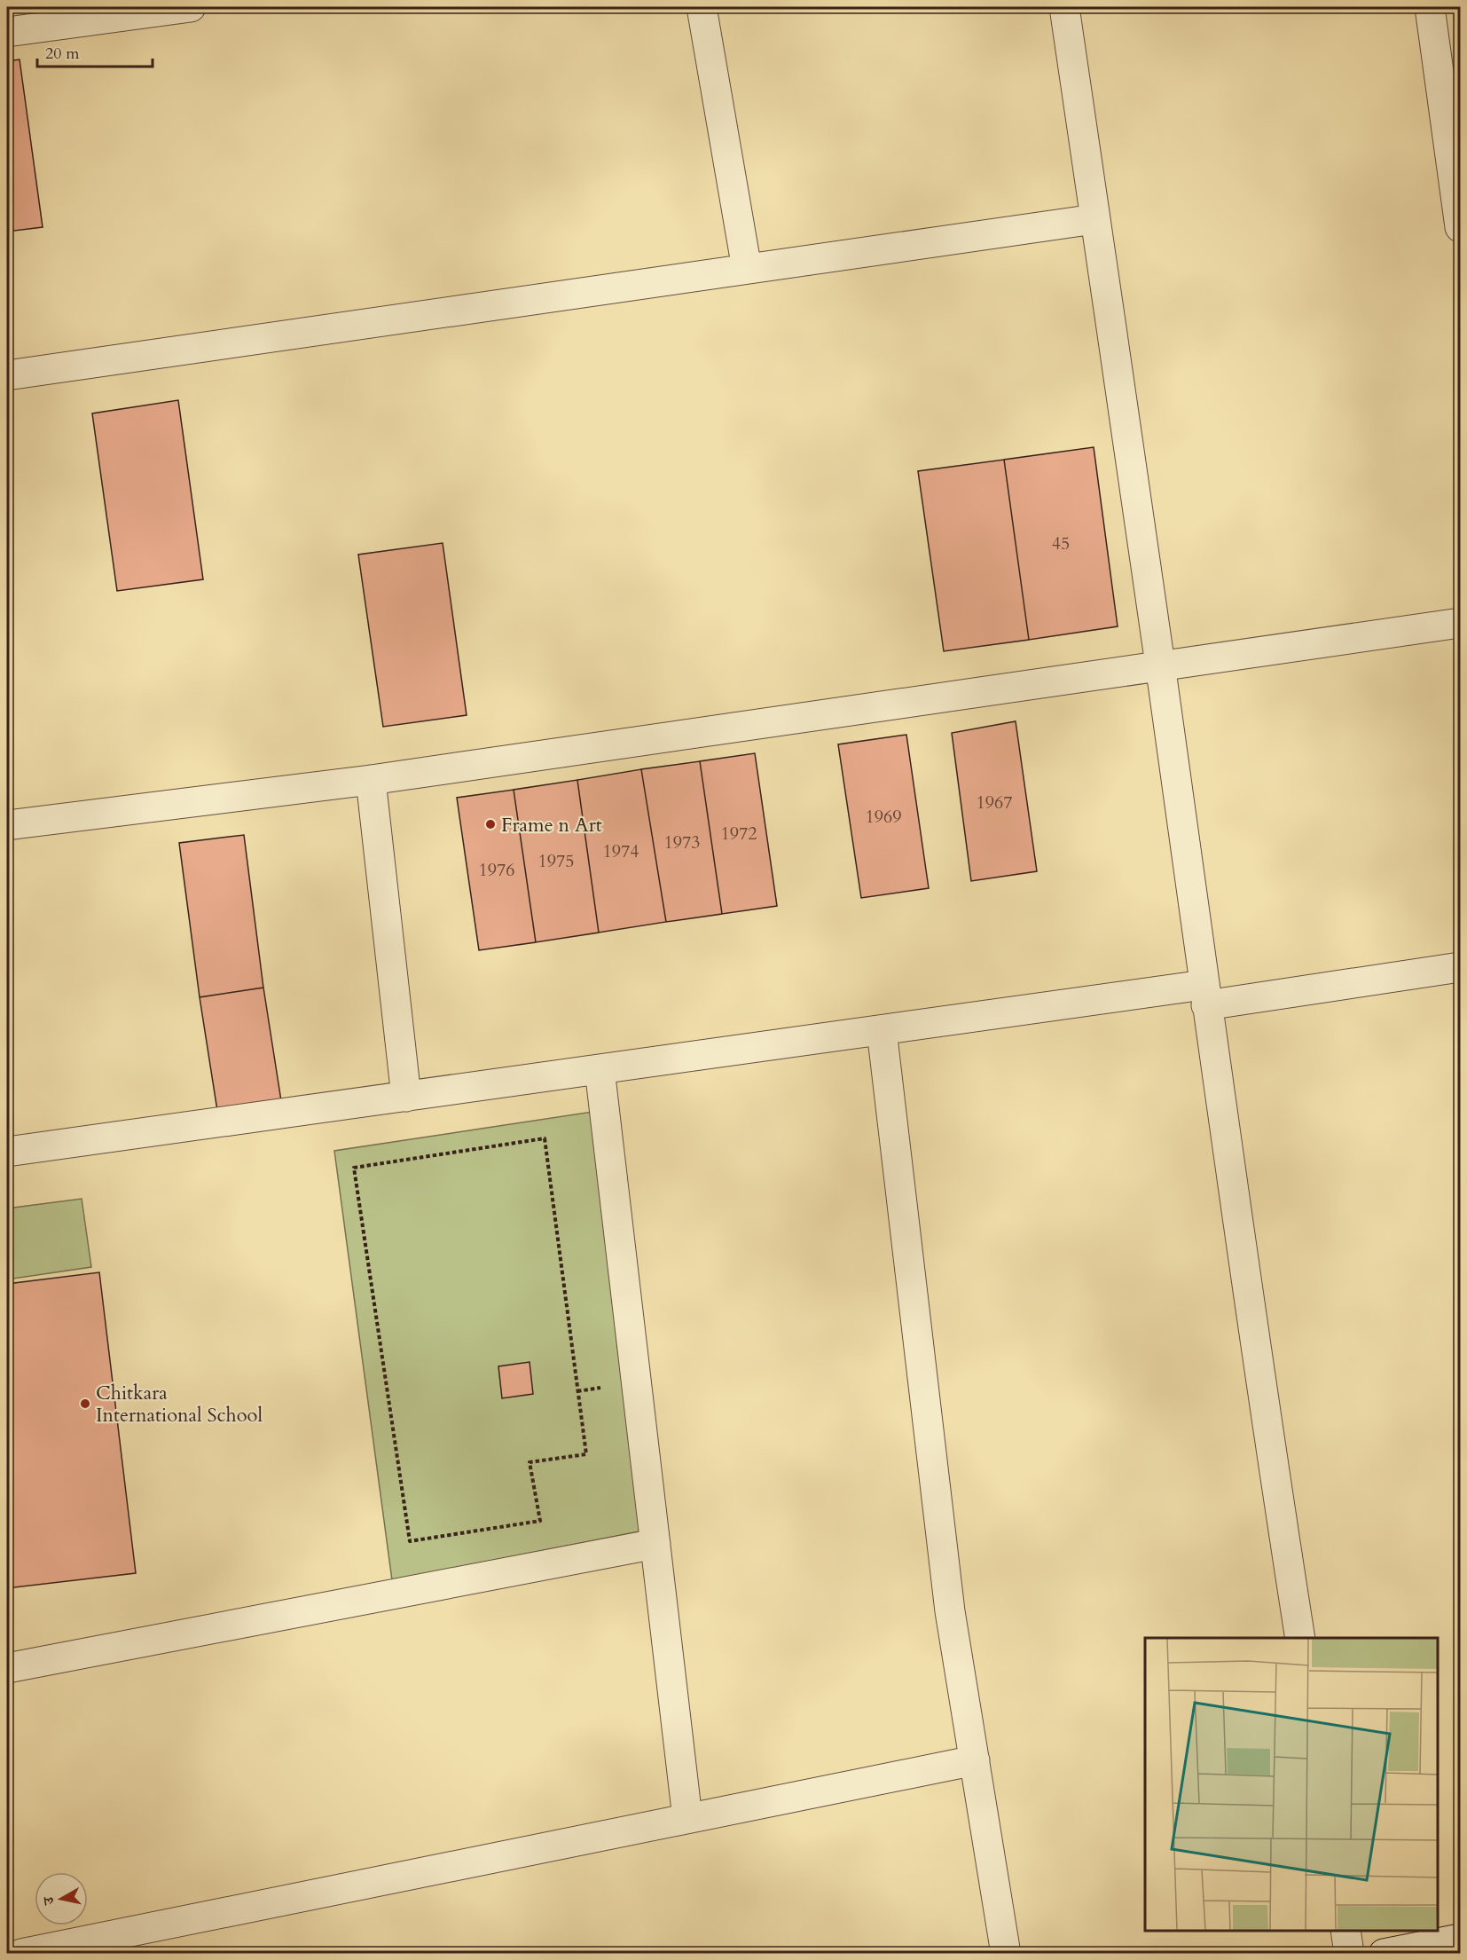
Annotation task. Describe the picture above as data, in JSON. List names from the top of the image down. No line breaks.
{"places":["Frame n Art","Chitkara International School"],"house_numbers":["45","1967","1969","1972","1973","1974","1975","1976"],"scale_bar":"20 m","north":"left"}
